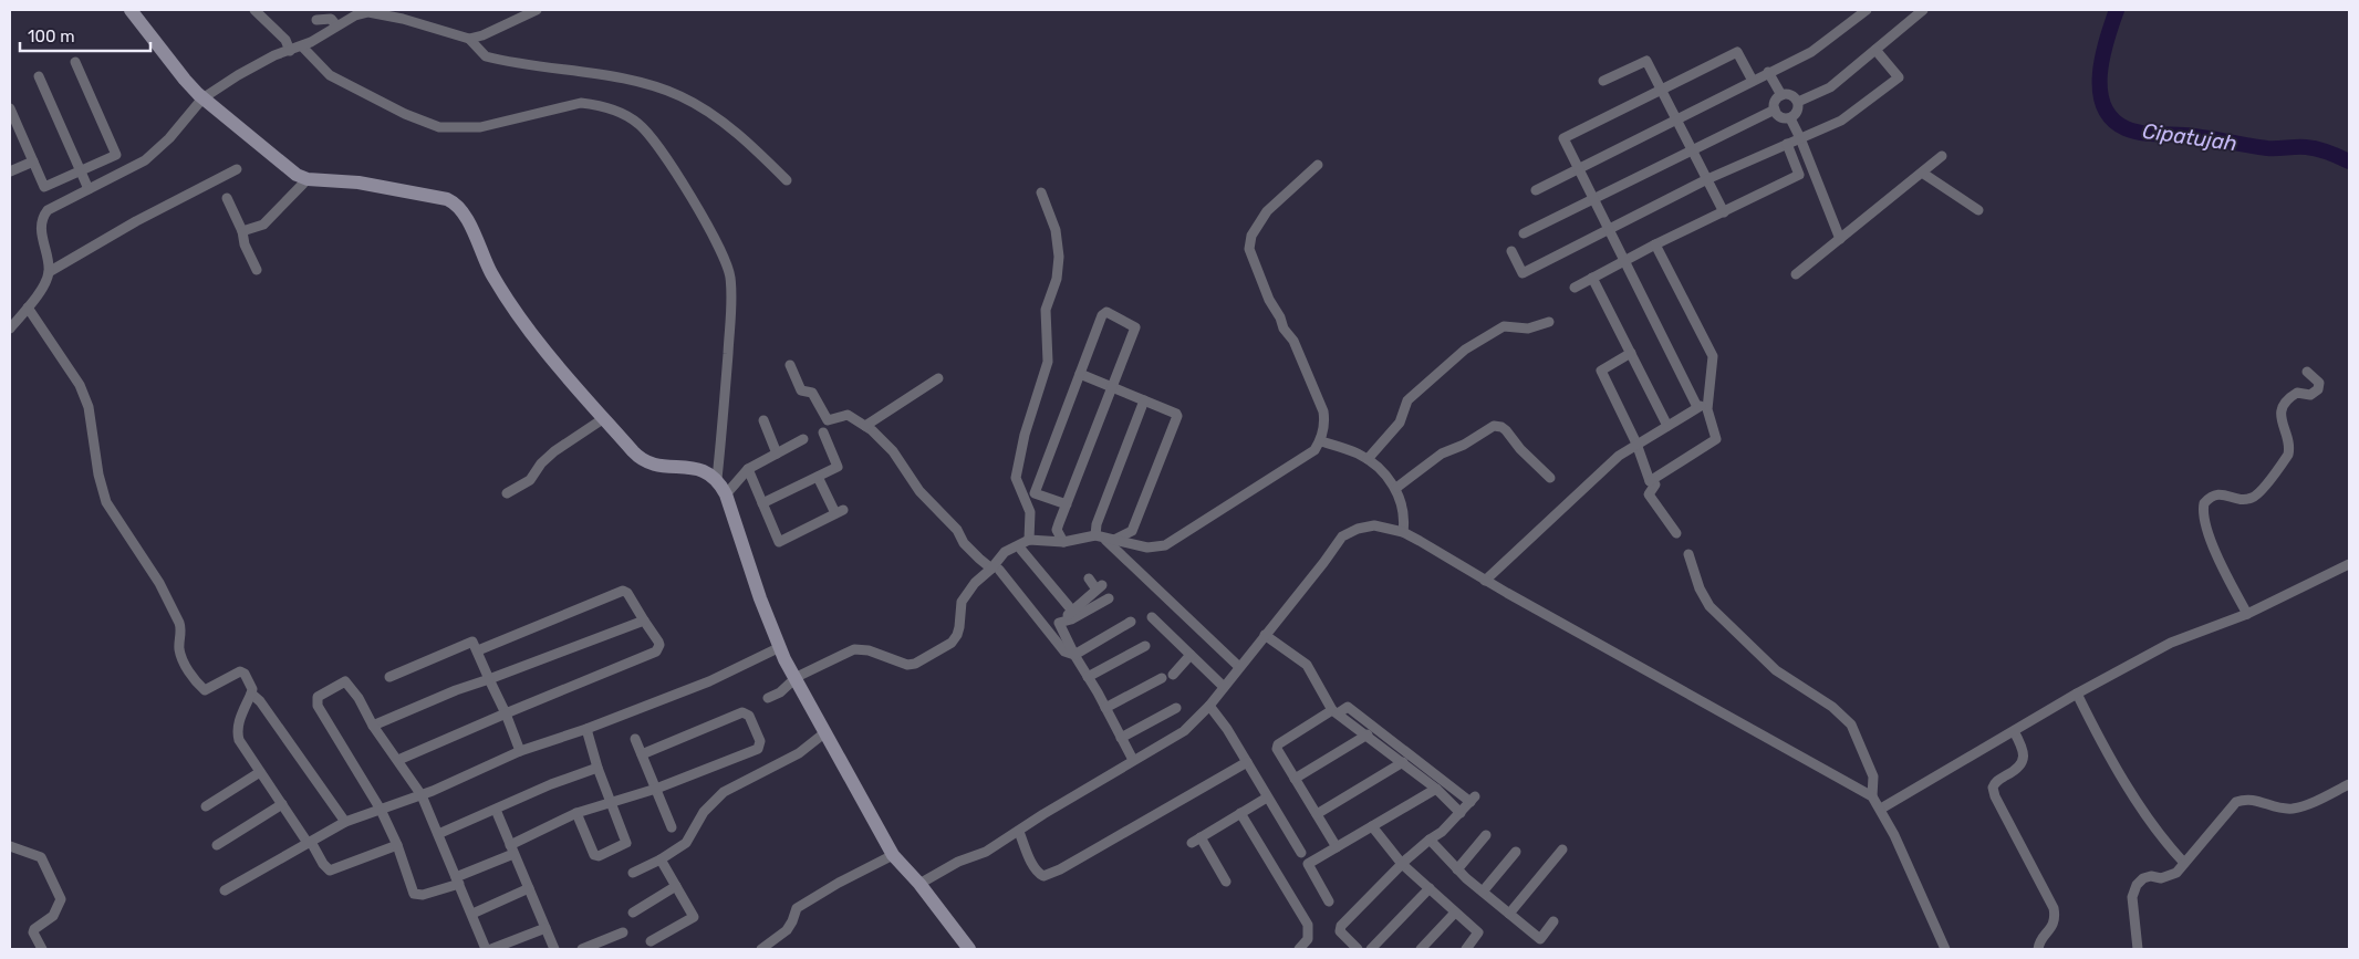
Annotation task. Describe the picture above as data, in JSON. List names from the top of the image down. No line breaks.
{"water":["Cipatujah"],"scale_bar":"100 m"}
